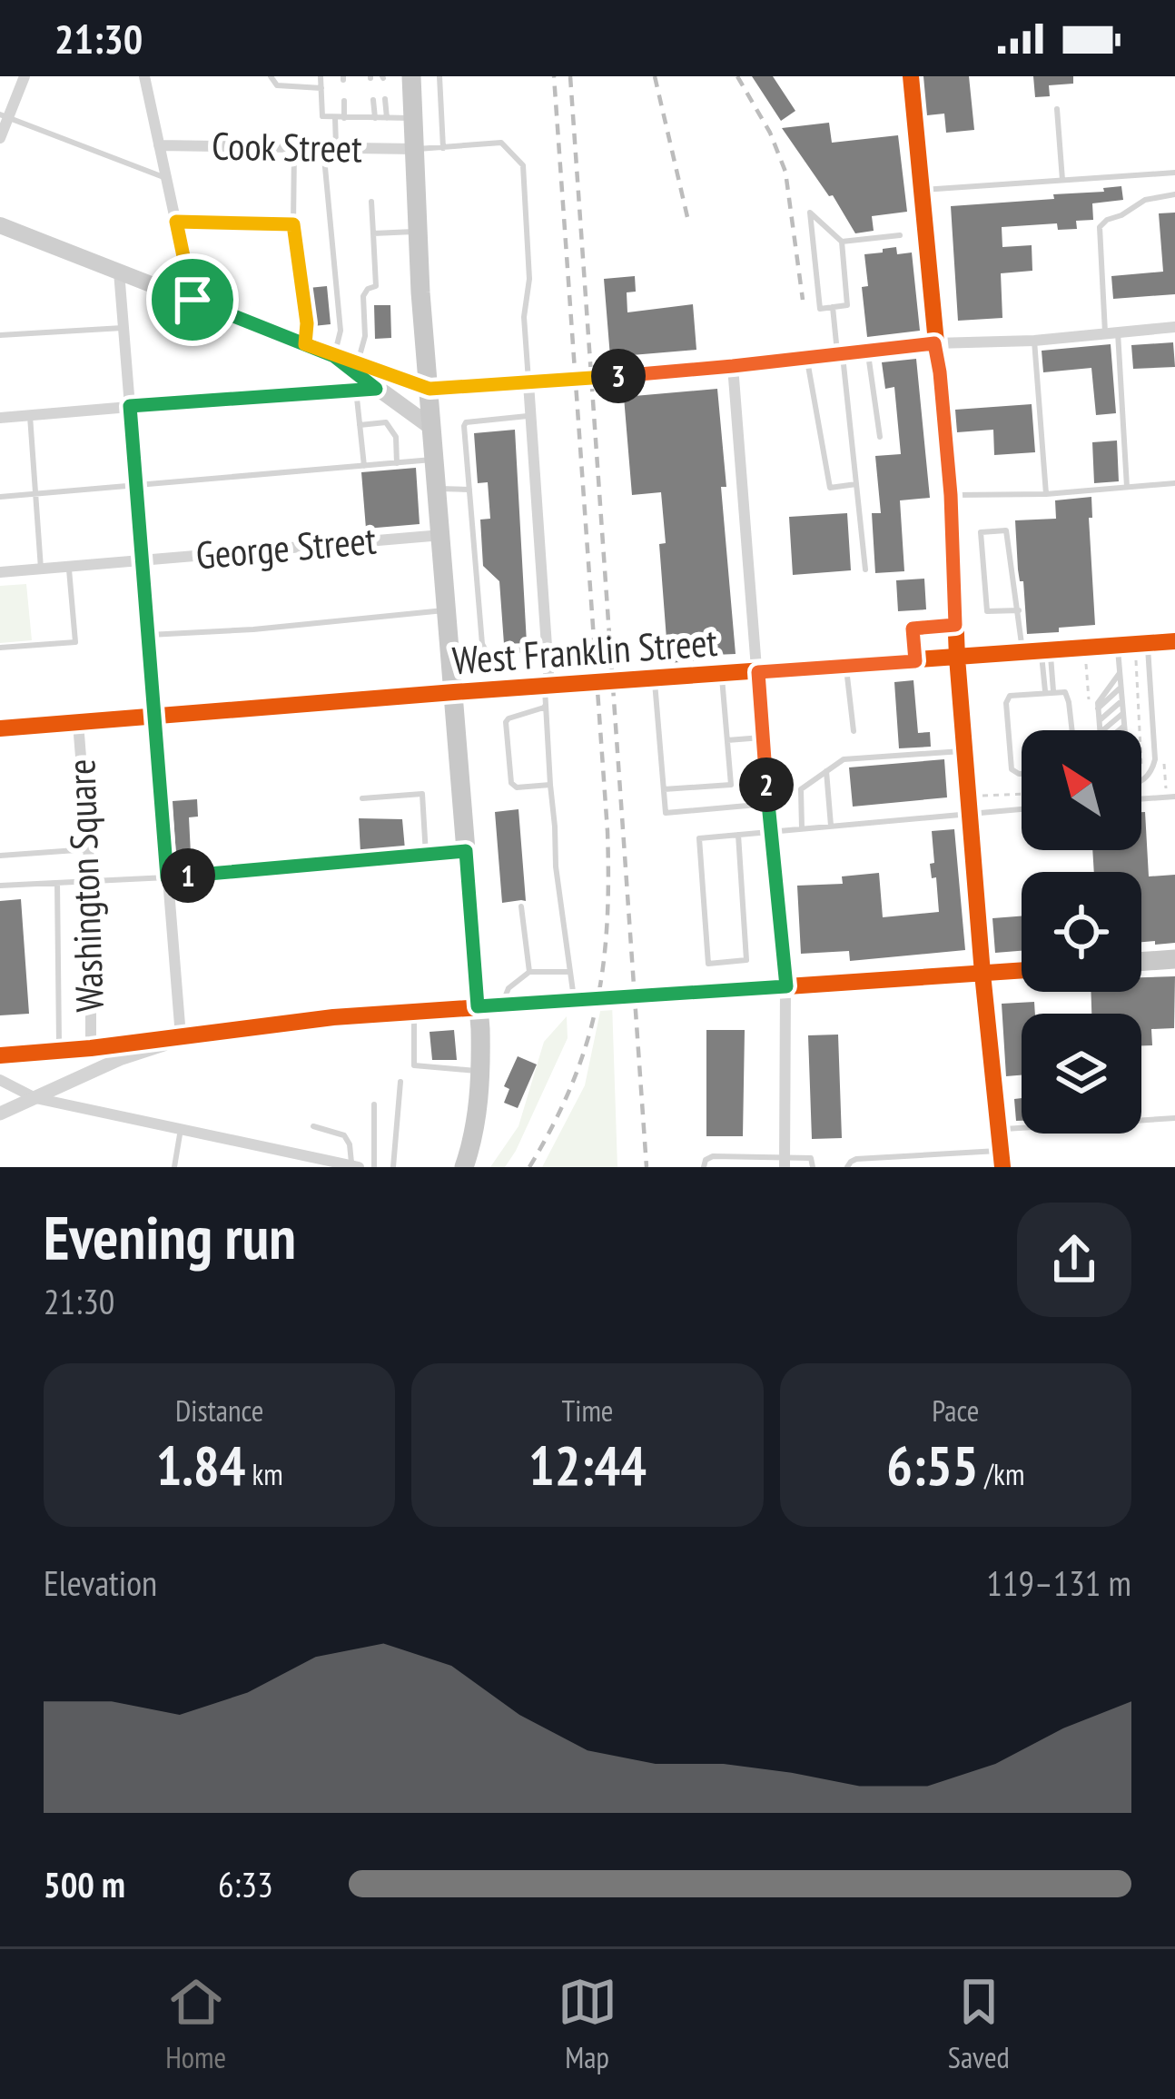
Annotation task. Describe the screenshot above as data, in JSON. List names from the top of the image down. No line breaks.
{"streets":{"main road":["West Franklin Street"],"street":["Cook Street","George Street","Washington Square"]},"crossings":[["West Franklin Street","Washington Square"]],"north":"top left","page":{"status":"21:30","pins":["3","2","1"],"heading":["Evening run","21:30"],"stats":[["Distance","1.84 km"],["Time","12:44"],["Pace","6:55 /km"]],"chart":["Elevation","119–131 m"],"list":[{"name":"500 m","note":"6:33"}],"tabs":["Home","Map","Saved"]}}
